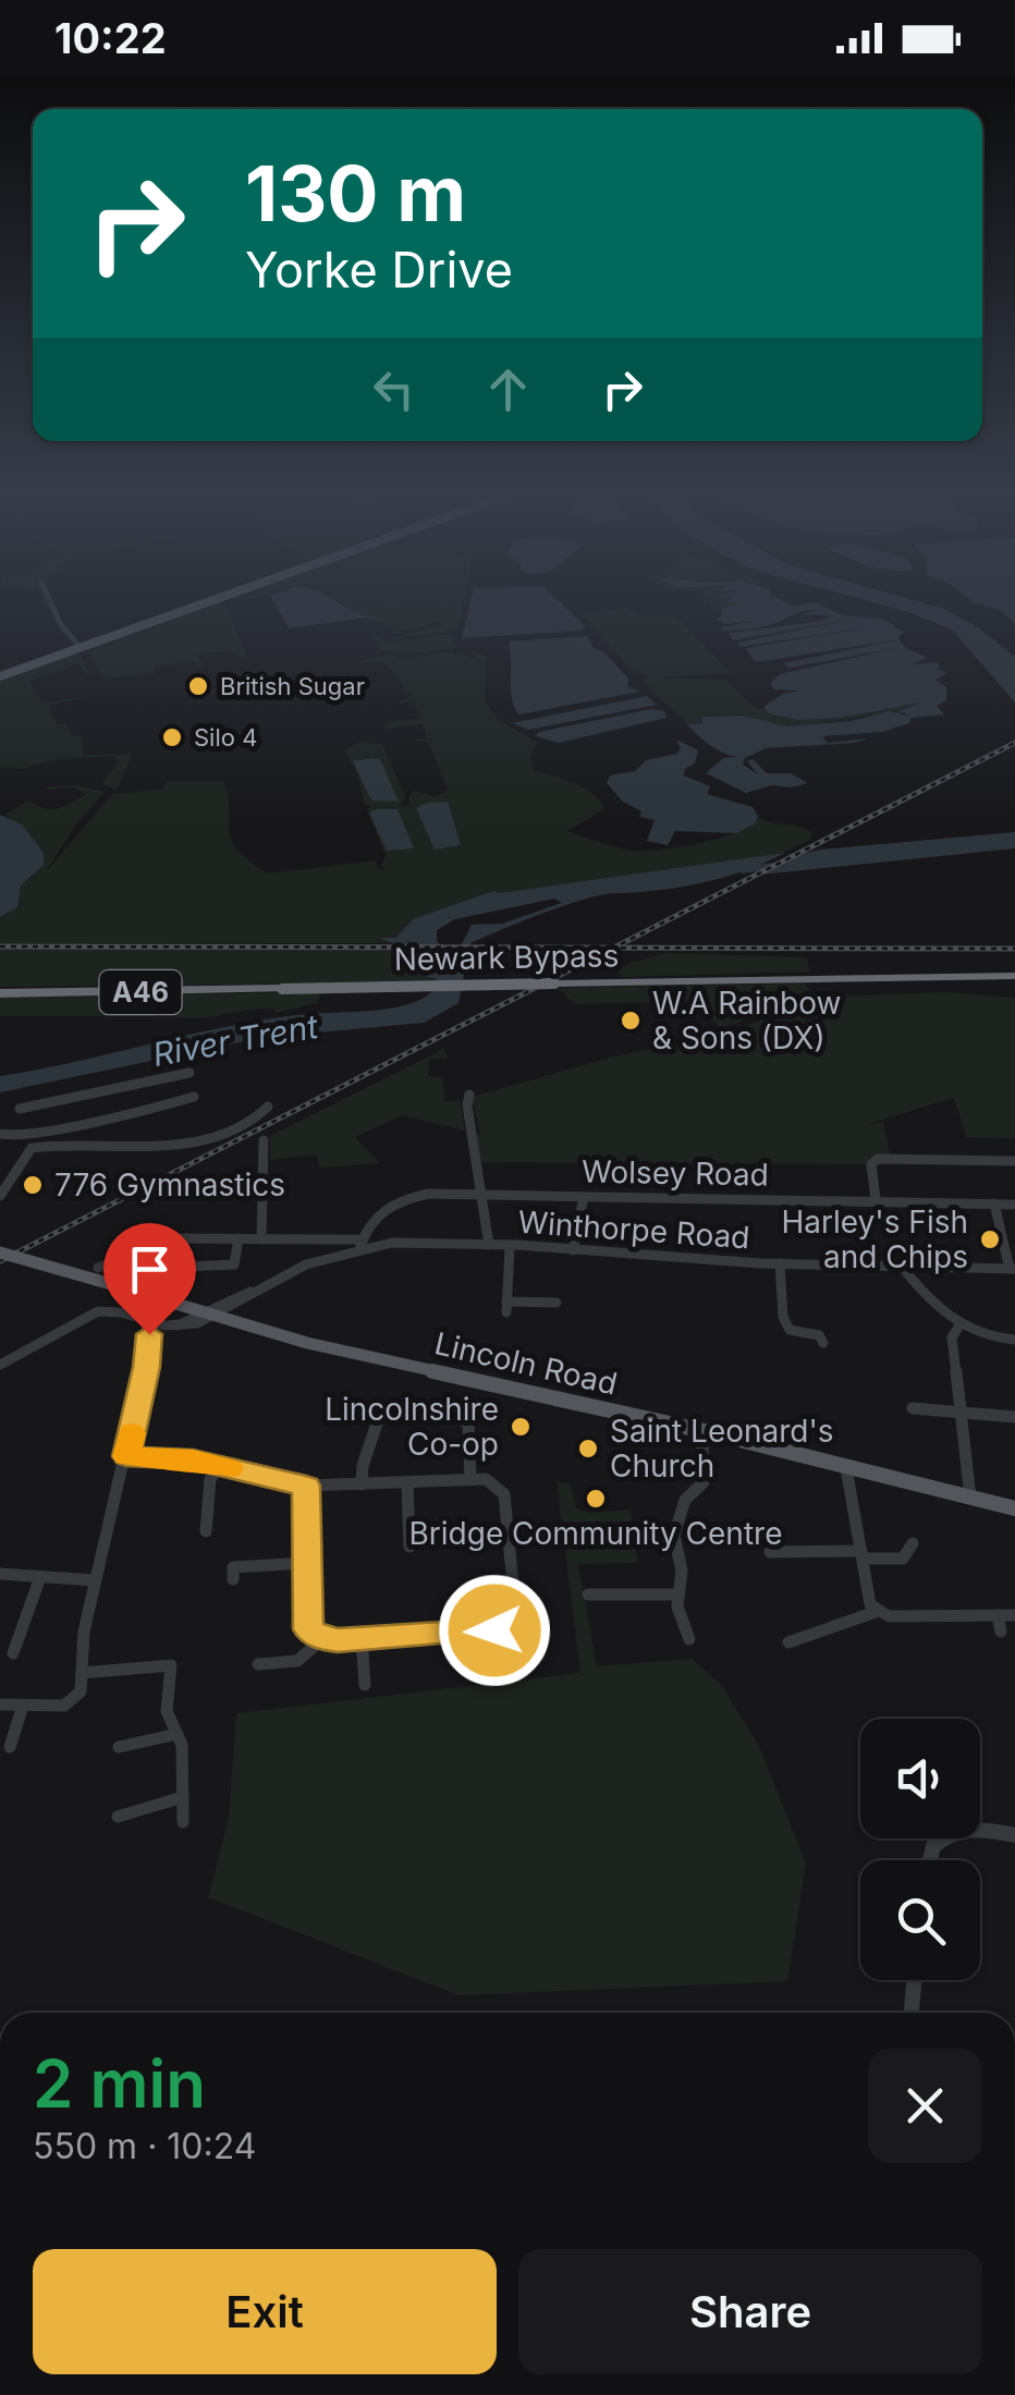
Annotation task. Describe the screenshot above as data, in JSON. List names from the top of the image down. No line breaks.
{"streets":{"highway":["Newark Bypass","A46"],"main road":["Lincoln Road"],"street":["Wolsey Road","Winthorpe Road"]},"crossings":[["Wolsey Road","Winthorpe Road"],["Winthorpe Road","Lincoln Road"]],"water":["River Trent"],"places":["British Sugar","Silo 4","W.A Rainbow & Sons (DX)","776 Gymnastics","Harley's Fish and Chips","Lincolnshire Co-op","Saint Leonard's Church","Bridge Community Centre"],"page":{"status":"10:22","turn":["130 m","Yorke Drive"],"heading":["2 min","550 m · 10:24"],"buttons":["Exit","Share"]}}
